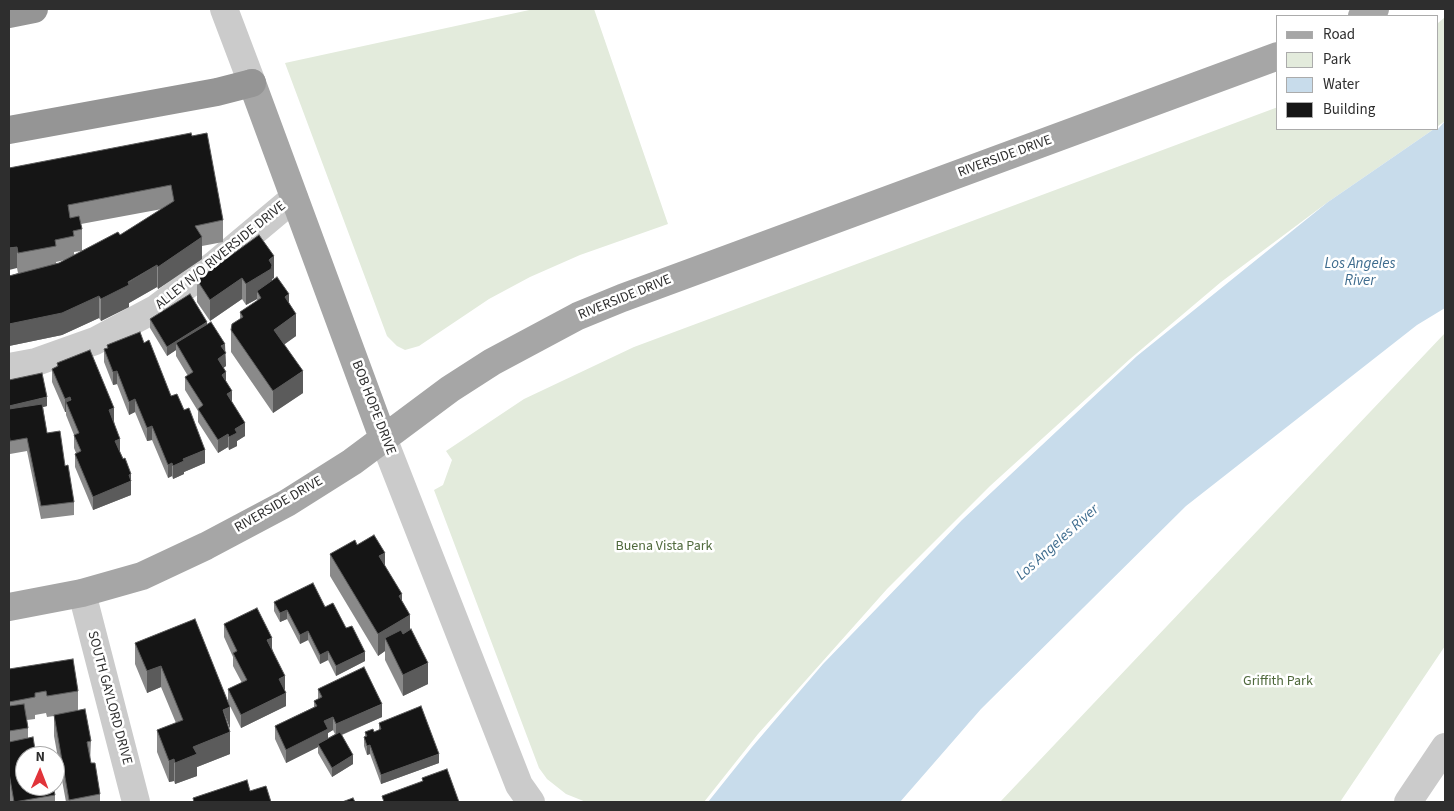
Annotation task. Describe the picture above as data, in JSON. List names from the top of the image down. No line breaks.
{"streets":{"main road":["RIVERSIDE DRIVE","BOB HOPE DRIVE"],"street":["ALLEY N/O RIVERSIDE DRIVE","SOUTH GAYLORD DRIVE"]},"crossings":[["RIVERSIDE DRIVE","BOB HOPE DRIVE"],["RIVERSIDE DRIVE","SOUTH GAYLORD DRIVE"],["ALLEY N/O RIVERSIDE DRIVE","BOB HOPE DRIVE"]],"water":["Los Angeles River"],"parks":["Buena Vista Park","Griffith Park"],"legend":["Road","Park","Water","Building"],"north":"top"}
